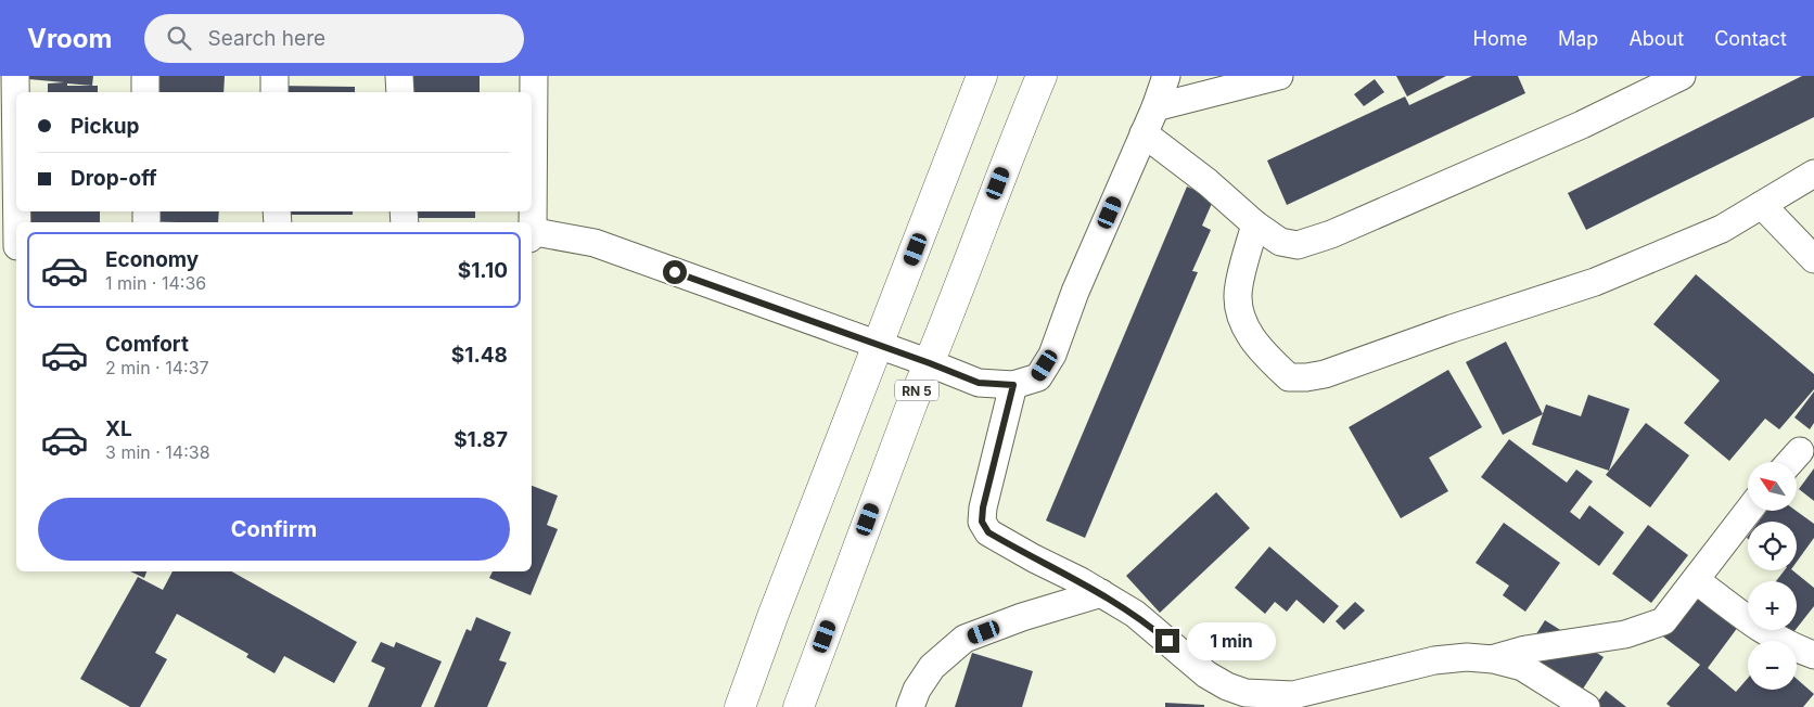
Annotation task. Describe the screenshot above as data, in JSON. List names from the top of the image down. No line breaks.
{"streets":{"main road":["RN 5"]},"north":"top left","page":{"header":"Vroom","search":"Search here","nav":["Home","Map","About","Contact"],"banner":["Pickup","Drop-off"],"list":[{"name":"Economy","note":"1 min · 14:36","value":"$1.10"},{"name":"Comfort","note":"2 min · 14:37","value":"$1.48"},{"name":"XL","note":"3 min · 14:38","value":"$1.87"}],"map_buttons":["+","−"],"buttons":"Confirm","bubble":"1 min"}}
